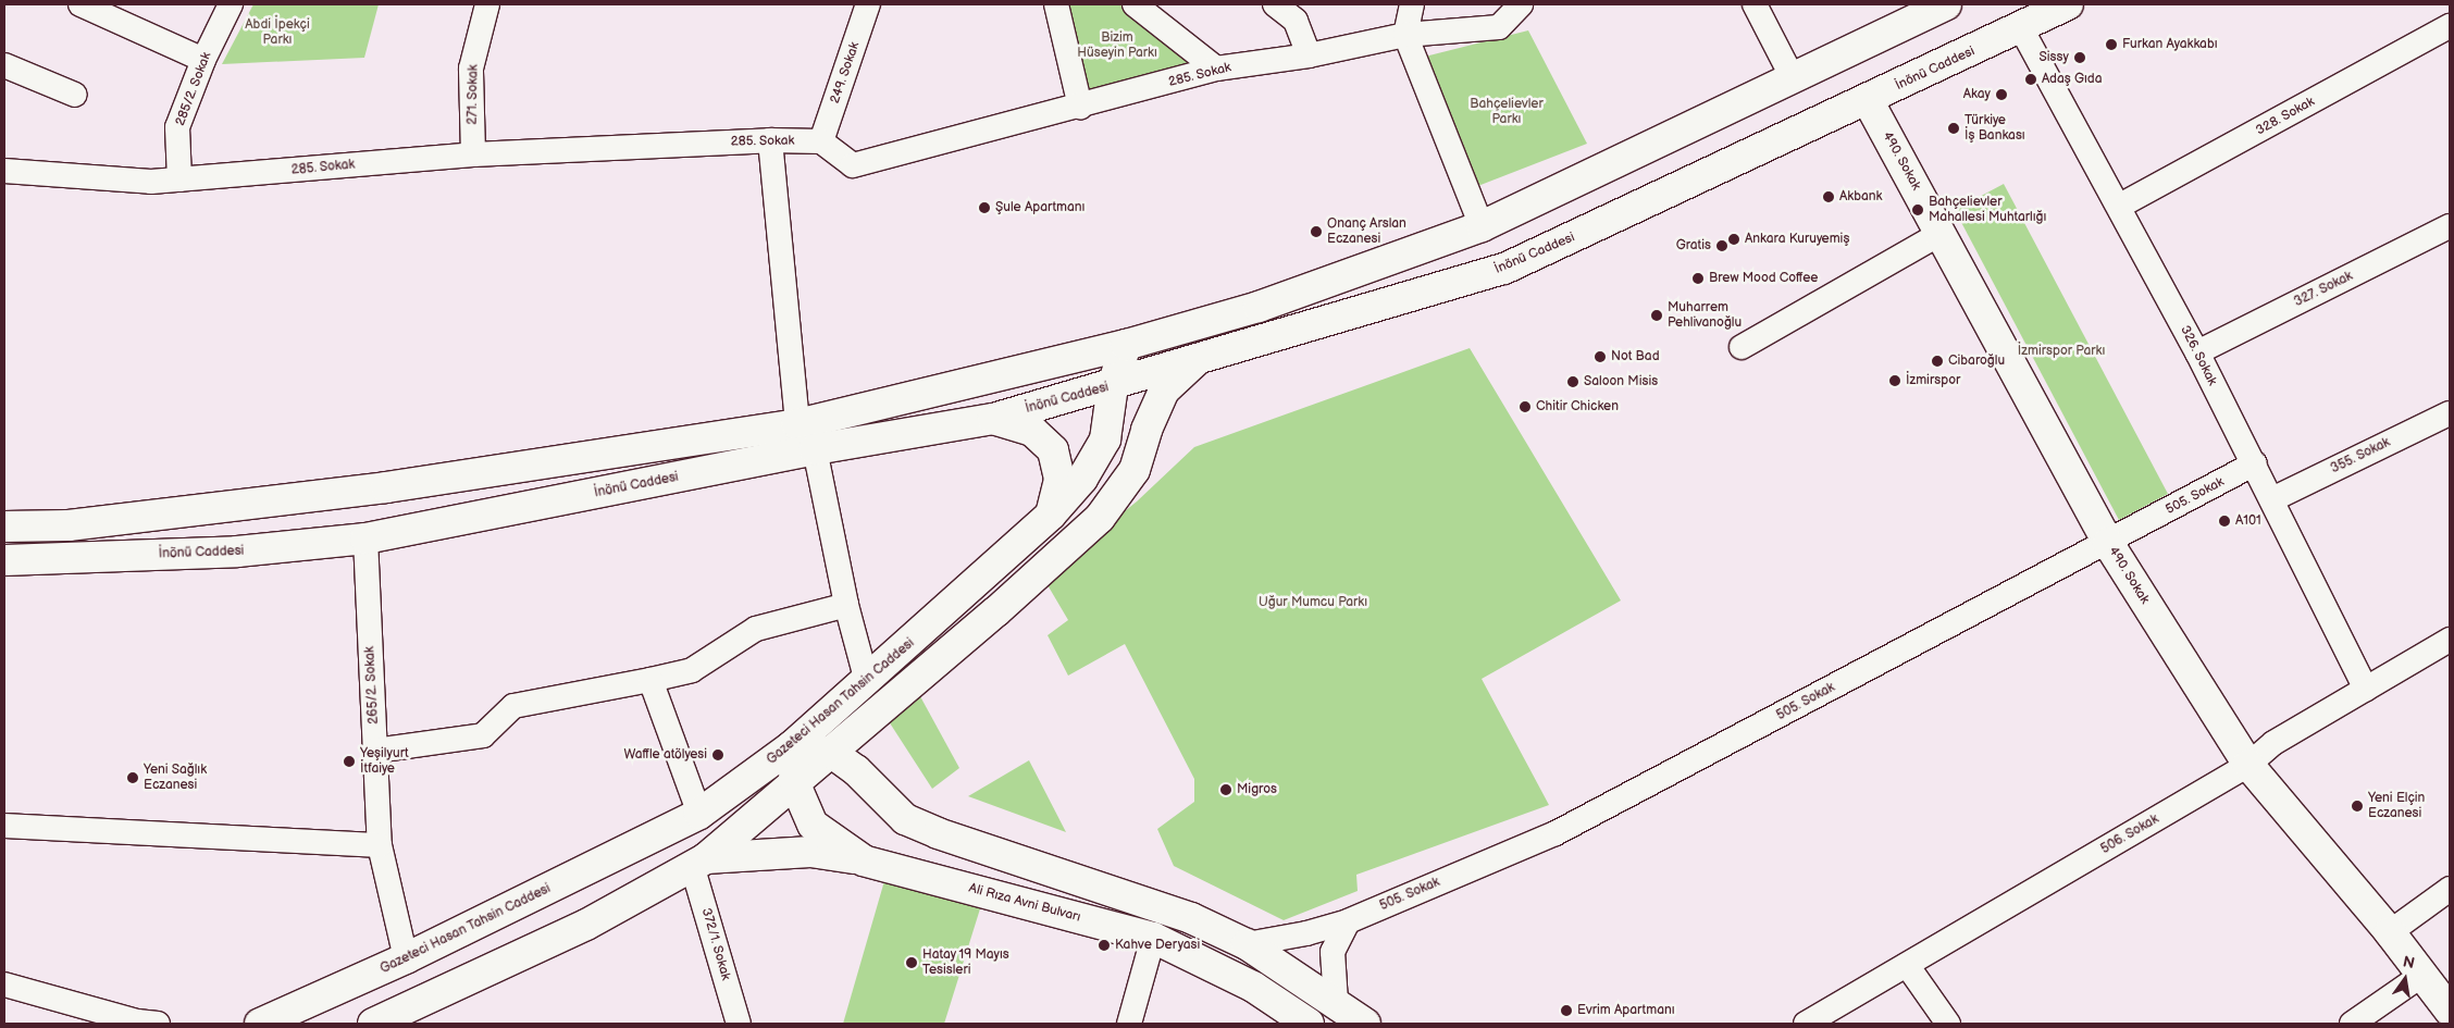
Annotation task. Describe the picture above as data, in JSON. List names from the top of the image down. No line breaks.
{"streets":{"main road":["İnönü Caddesi","490. Sokak","Gazeteci Hasan Tahsin Caddesi","Ali Rıza Avni Bulvarı"],"street":["249. Sokak","285. Sokak","285/2. Sokak","271. Sokak","328. Sokak","327. Sokak","326. Sokak","355. Sokak","505. Sokak","265/2. Sokak","506. Sokak","372/1. Sokak"]},"crossings":[["İnönü Caddesi","490. Sokak"],["İnönü Caddesi","326. Sokak"],["İnönü Caddesi","265/2. Sokak"],["İnönü Caddesi","Gazeteci Hasan Tahsin Caddesi"],["249. Sokak","285. Sokak"],["285. Sokak","285/2. Sokak"],["285. Sokak","271. Sokak"],["328. Sokak","326. Sokak"],["490. Sokak","505. Sokak"],["490. Sokak","506. Sokak"],["327. Sokak","326. Sokak"],["326. Sokak","355. Sokak"],["326. Sokak","505. Sokak"],["326. Sokak","506. Sokak"],["265/2. Sokak","Gazeteci Hasan Tahsin Caddesi"],["Gazeteci Hasan Tahsin Caddesi","Ali Rıza Avni Bulvarı"]],"parks":["Abdi İpekçi Parkı","Bizim Hüseyin Parkı","Bahçelievler Parkı","İzmirspor Parkı","Uğur Mumcu Parkı"],"places":["Furkan Ayakkabı","Sissy","Adaş Gıda","Akay","Türkiye İş Bankası","Akbank","Şule Apartmanı","Bahçelievler Mahallesi Muhtarlığı","Onanç Arslan Eczanesi","Ankara Kuruyemiş","Gratis","Brew Mood Coffee","Muharrem Pehlivanoğlu","Not Bad","Cibaroğlu","İzmirspor","Saloon Misis","Chitir Chicken","A101","Waffle atölyesi","Yeşilyurt İtfaiye","Yeni Sağlık Eczanesi","Migros","Yeni Elçin Eczanesi","Kahve Deryasi","Hatay 19 Mayıs Tesisleri","Evrim Apartmanı"],"north":"top"}
